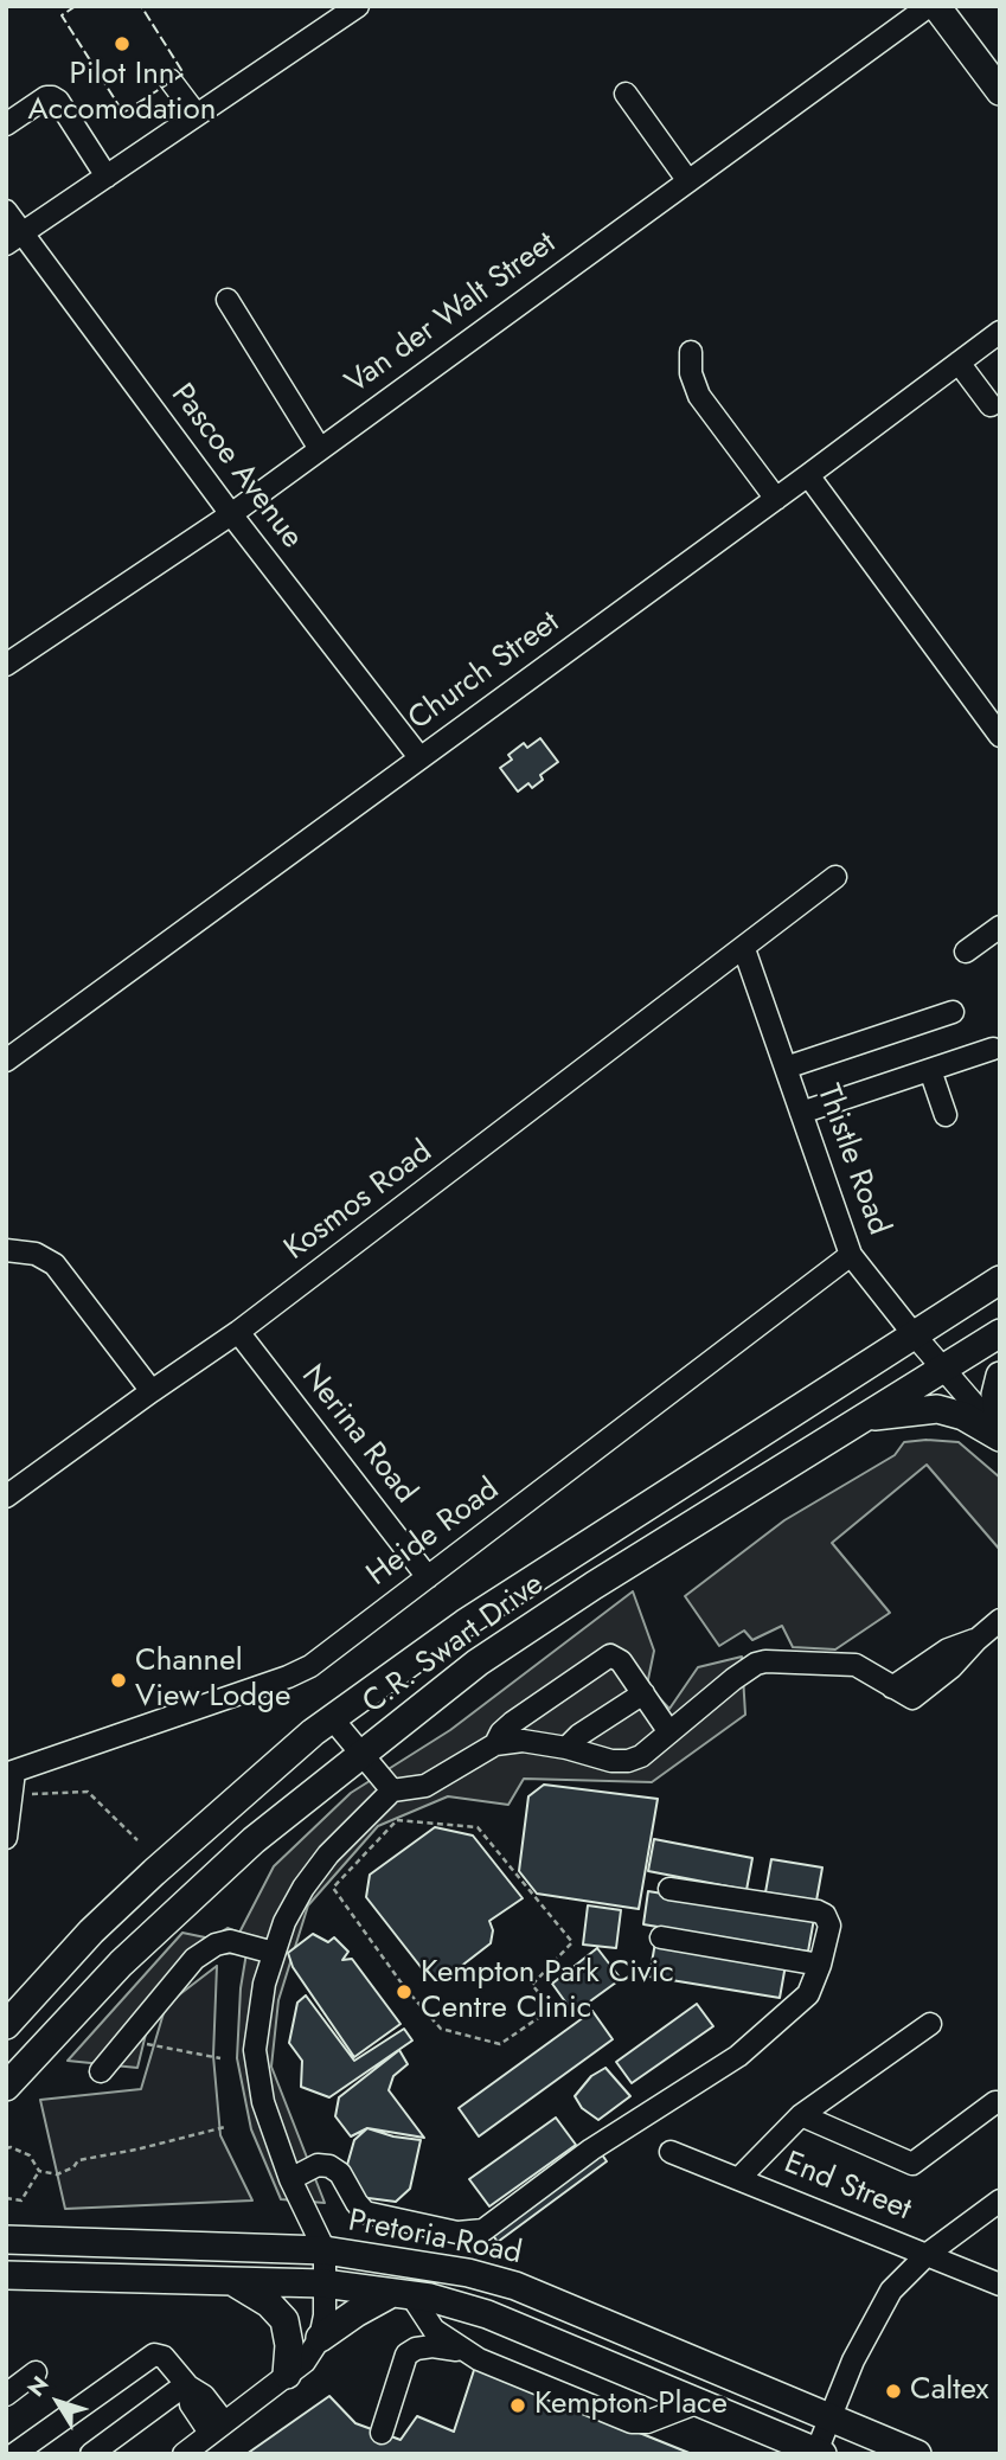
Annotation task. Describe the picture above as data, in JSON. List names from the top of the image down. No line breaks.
{"streets":{"main road":["C.R. Swart Drive","Pretoria Road"],"street":["Van der Walt Street","Pascoe Avenue","Church Street","Thistle Road","Kosmos Road","Nerina Road","Heide Road","End Street"]},"crossings":[["Van der Walt Street","Pascoe Avenue"],["Pascoe Avenue","Church Street"],["Thistle Road","Kosmos Road"],["Thistle Road","Heide Road"],["Thistle Road","C.R. Swart Drive"],["Kosmos Road","Nerina Road"],["Nerina Road","Heide Road"]],"places":["Pilot Inn Accomodation","Channel View Lodge","Kempton Park Civic Centre Clinic","Caltex","Kempton Place"],"north":"top left"}
